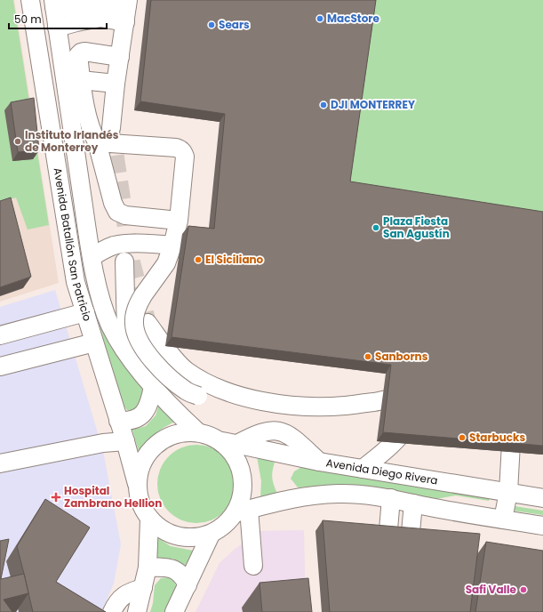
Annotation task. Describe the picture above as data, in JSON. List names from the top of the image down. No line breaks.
{"streets":{"street":["Avenida Batallón San Patricio","Avenida Diego Rivera"]},"crossings":[["Avenida Batallón San Patricio","Avenida Diego Rivera"]],"places":{"other":["MacStore","Sears","DJI MONTERREY","Instituto Irlandés de Monterrey","Plaza Fiesta San Agustín","El Siciliano","Sanborns","Starbucks","Safi Valle"],"health":["Hospital Zambrano Hellion"]},"scale_bar":"50 m"}
